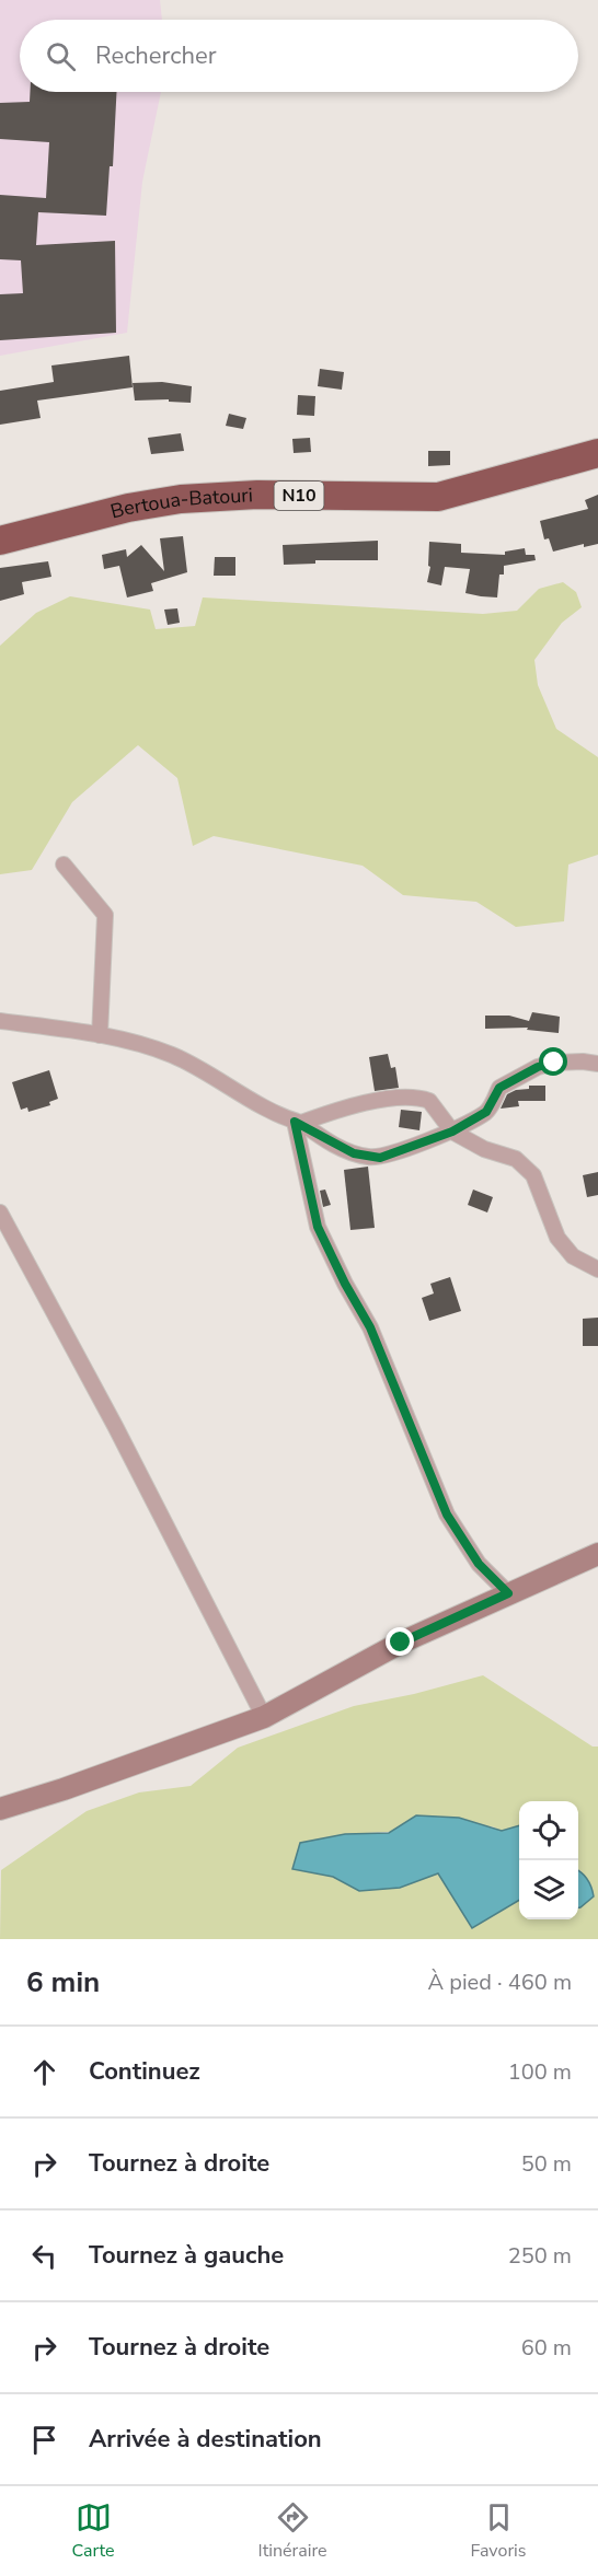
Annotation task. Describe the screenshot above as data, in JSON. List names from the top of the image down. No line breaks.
{"streets":{"highway":["N10","Bertoua-Batouri"]},"page":{"search":"Rechercher","heading":["6 min","À pied · 460 m"],"list":[["Continuez","100 m"],["Tournez à droite","50 m"],["Tournez à gauche","250 m"],["Tournez à droite","60 m"],"Arrivée à destination"],"nav":["Carte","Itinéraire","Favoris"]}}
